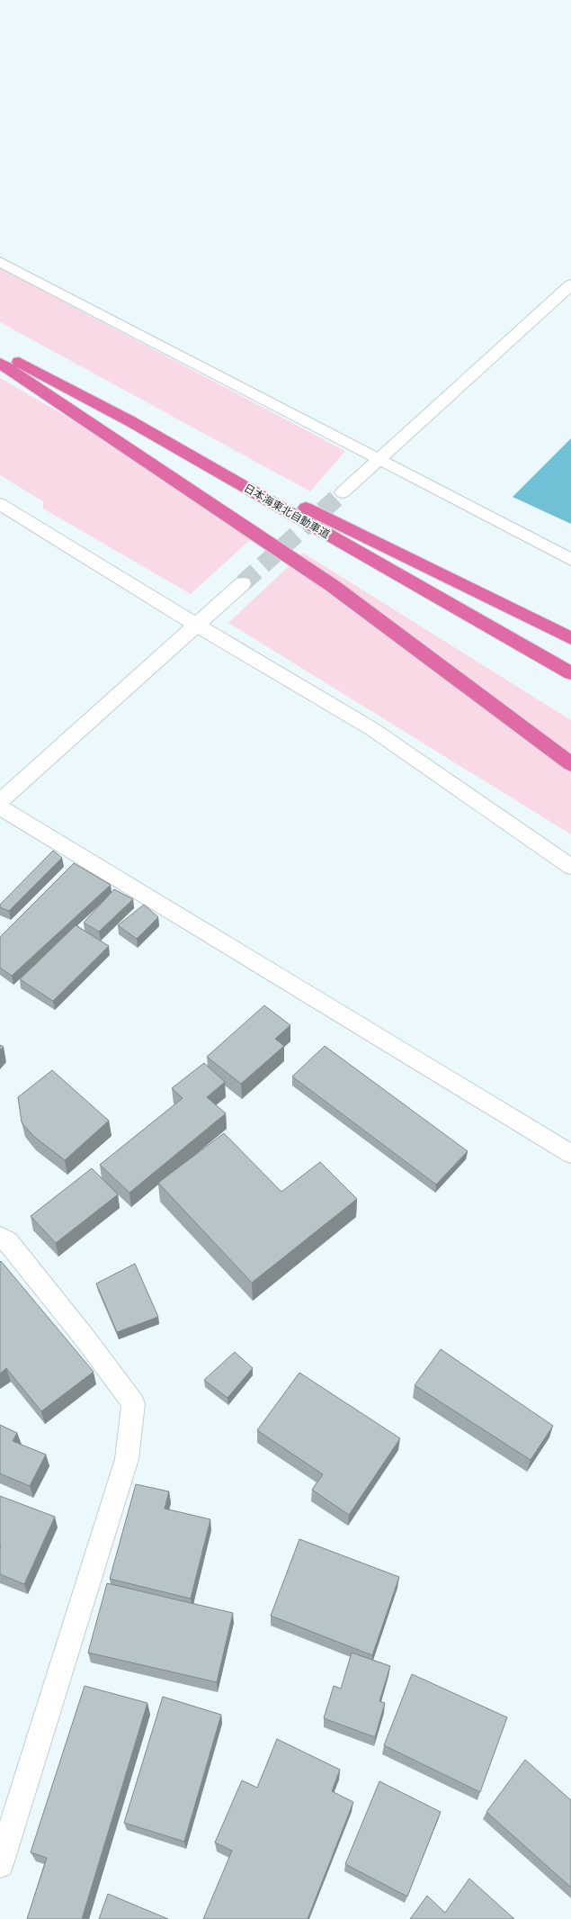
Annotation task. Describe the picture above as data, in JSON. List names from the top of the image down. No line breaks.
{"streets":{"highway":["日本海東北自動車道"]}}
